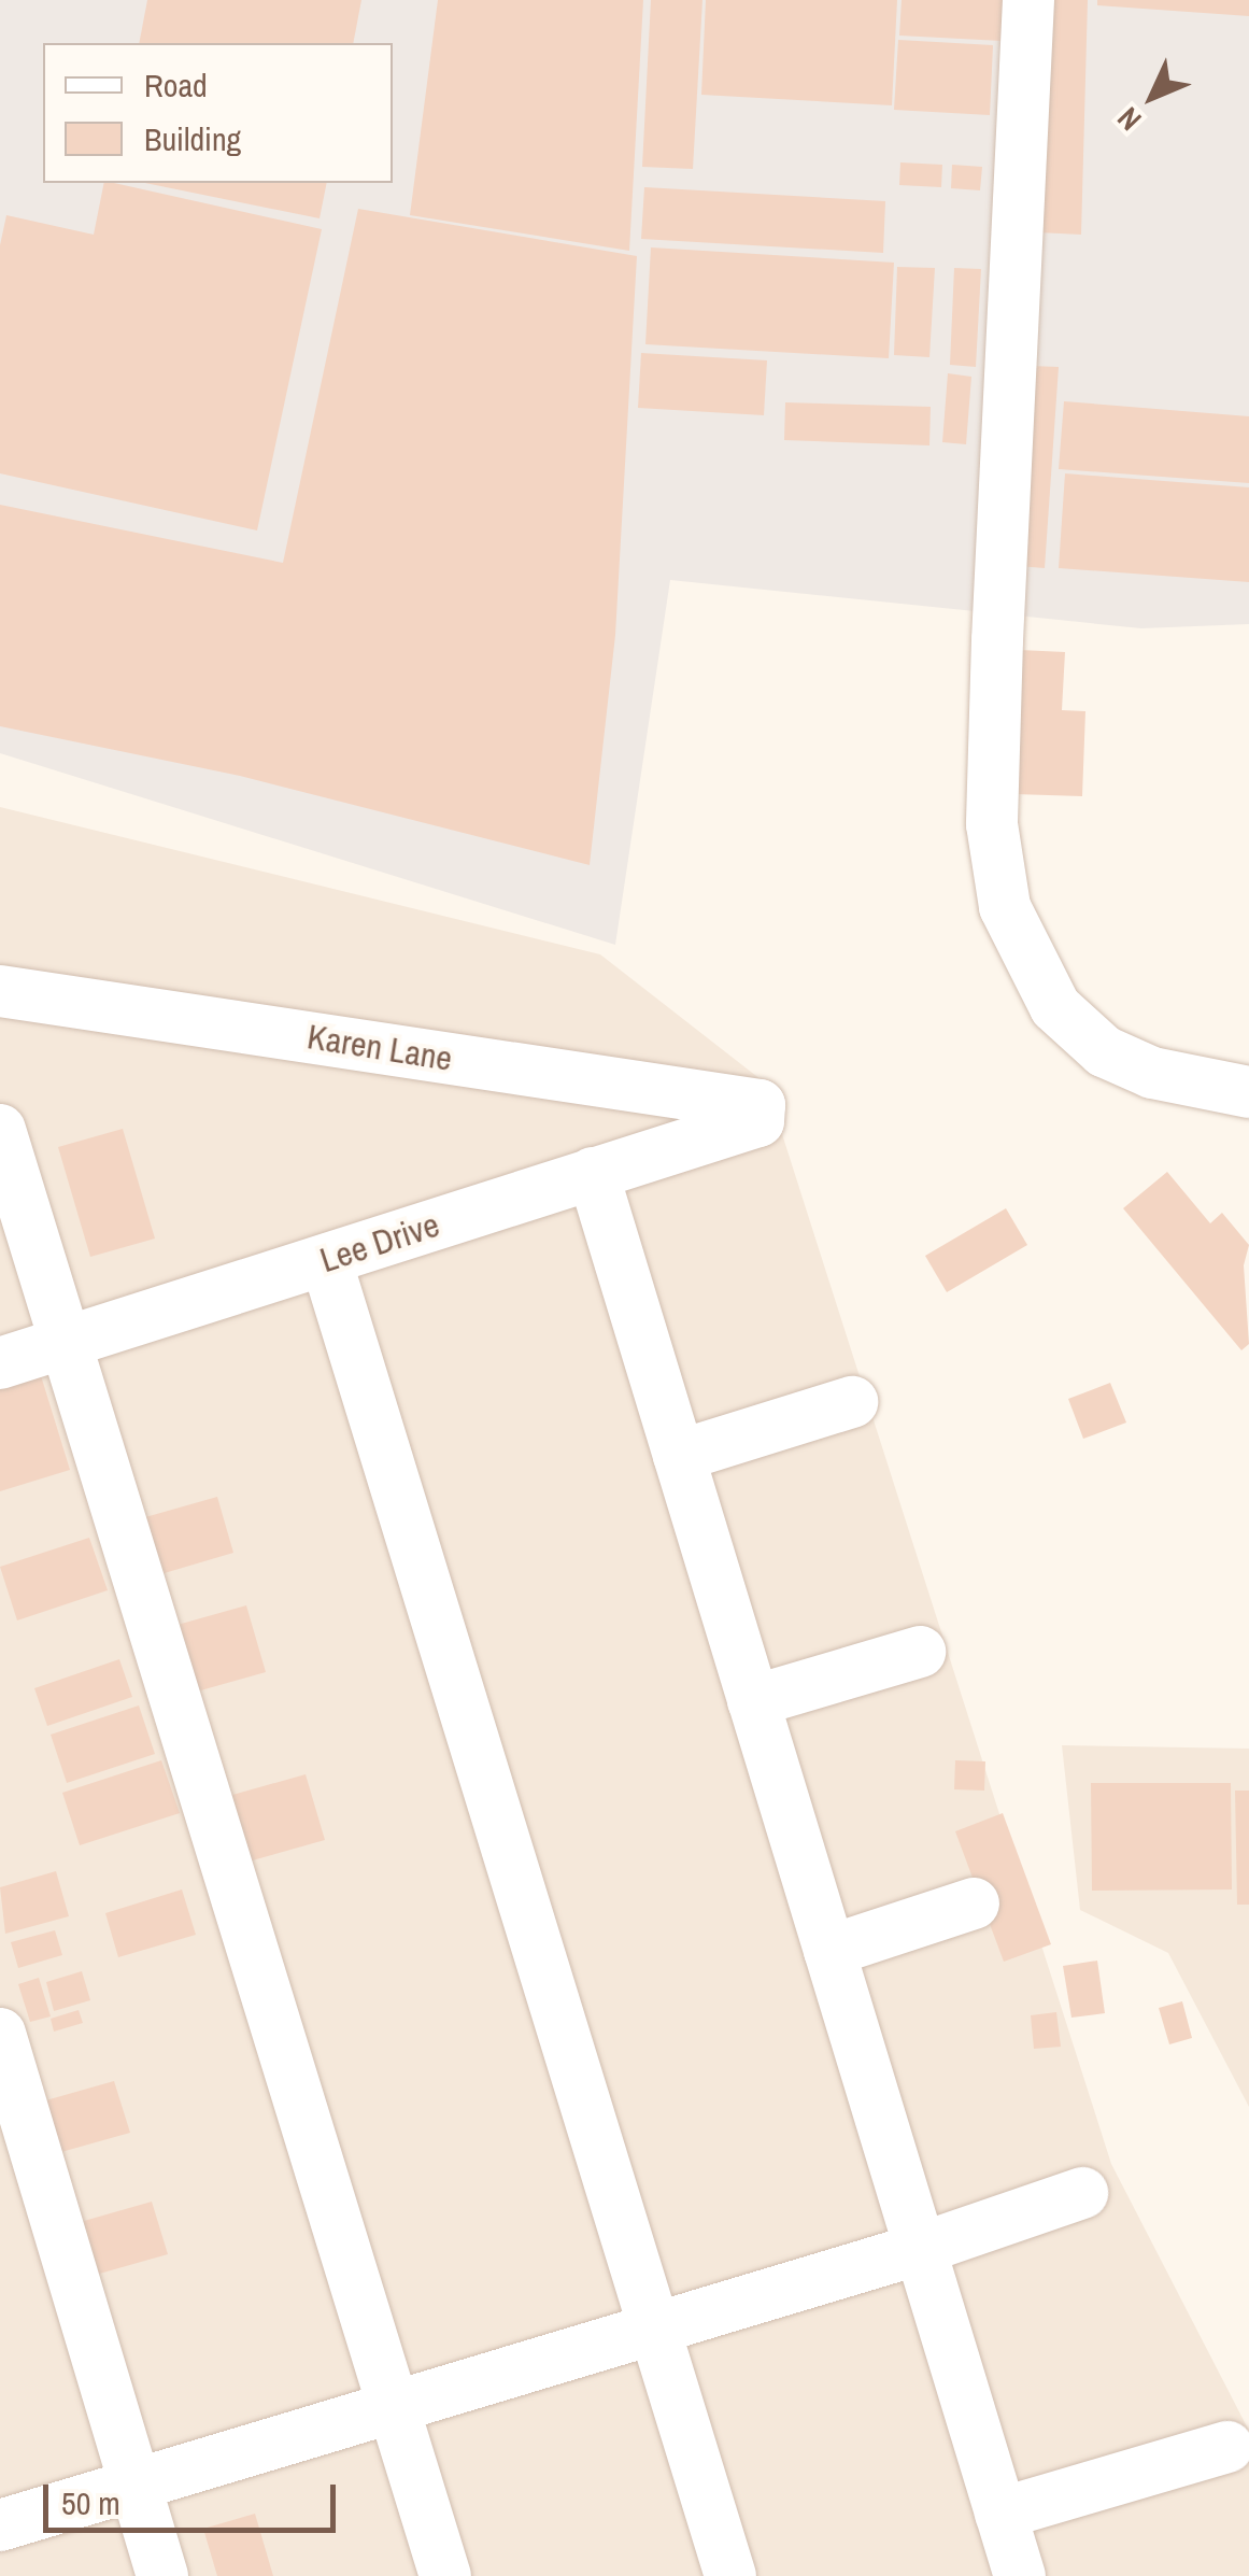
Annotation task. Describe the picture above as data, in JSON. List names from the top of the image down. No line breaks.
{"streets":{"street":["Karen Lane","Lee Drive"]},"crossings":[["Karen Lane","Lee Drive"]],"legend":["Road","Building"],"scale_bar":"50 m","north":"bottom left"}
